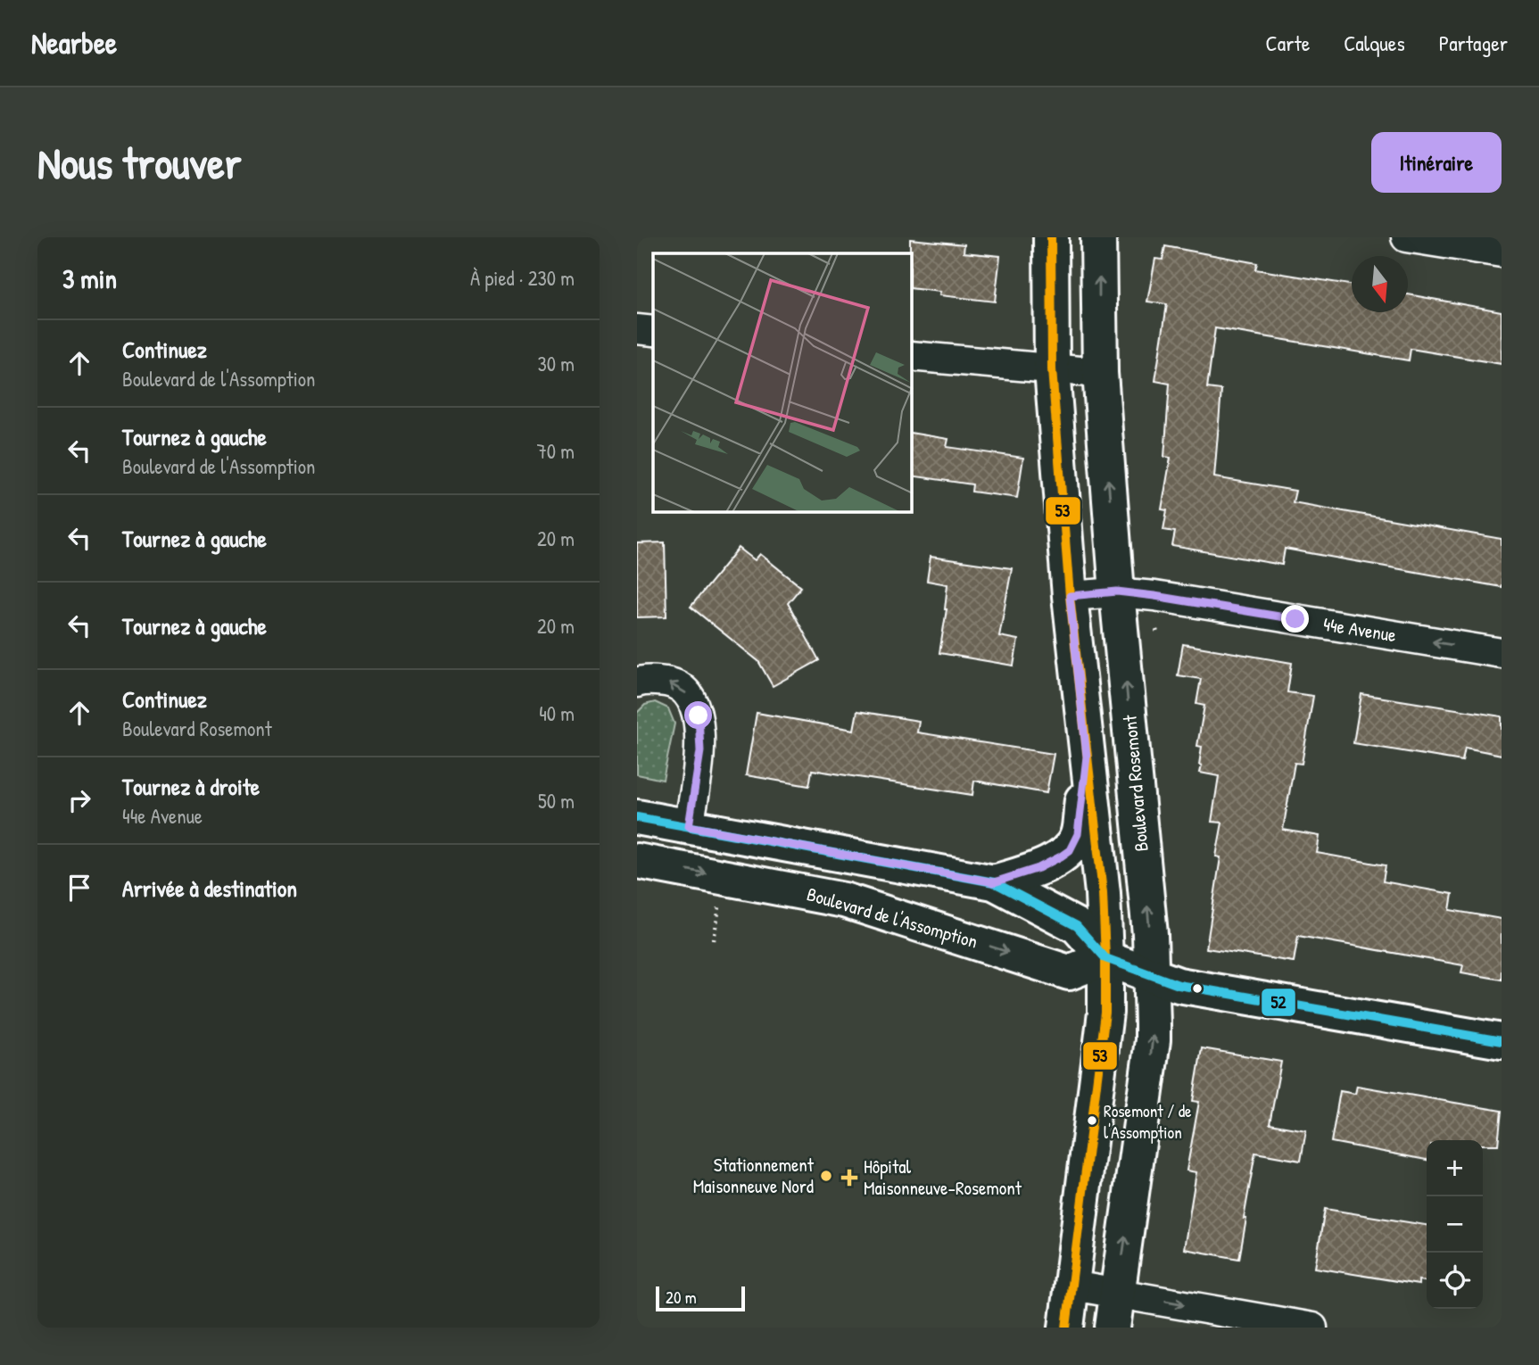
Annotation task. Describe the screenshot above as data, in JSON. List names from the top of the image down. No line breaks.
{"streets":{"main road":["Boulevard Rosemont","Boulevard de l'Assomption"],"street":["44e Avenue"]},"crossings":[["44e Avenue","Boulevard Rosemont"]],"one_way":["44e Avenue"],"places":{"other":["Rosemont / de l'Assomption","Stationnement Maisonneuve Nord"],"health":["Hôpital Maisonneuve-Rosemont"]},"lines":["transit line 53","transit line 52"],"scale_bar":"20 m","north":"bottom","page":{"header":"Nearbee","nav":["Carte","Calques","Partager"],"buttons":"Itinéraire","title":"Nous trouver","heading":["3 min","À pied · 230 m"],"list":[["Continuez","Boulevard de l'Assomption","30 m"],["Tournez à gauche","Boulevard de l'Assomption","70 m"],["Tournez à gauche","20 m"],["Tournez à gauche","20 m"],["Continuez","Boulevard Rosemont","40 m"],["Tournez à droite","44e Avenue","50 m"],"Arrivée à destination"],"map_buttons":["+","−"],"scale":"20 m"}}
